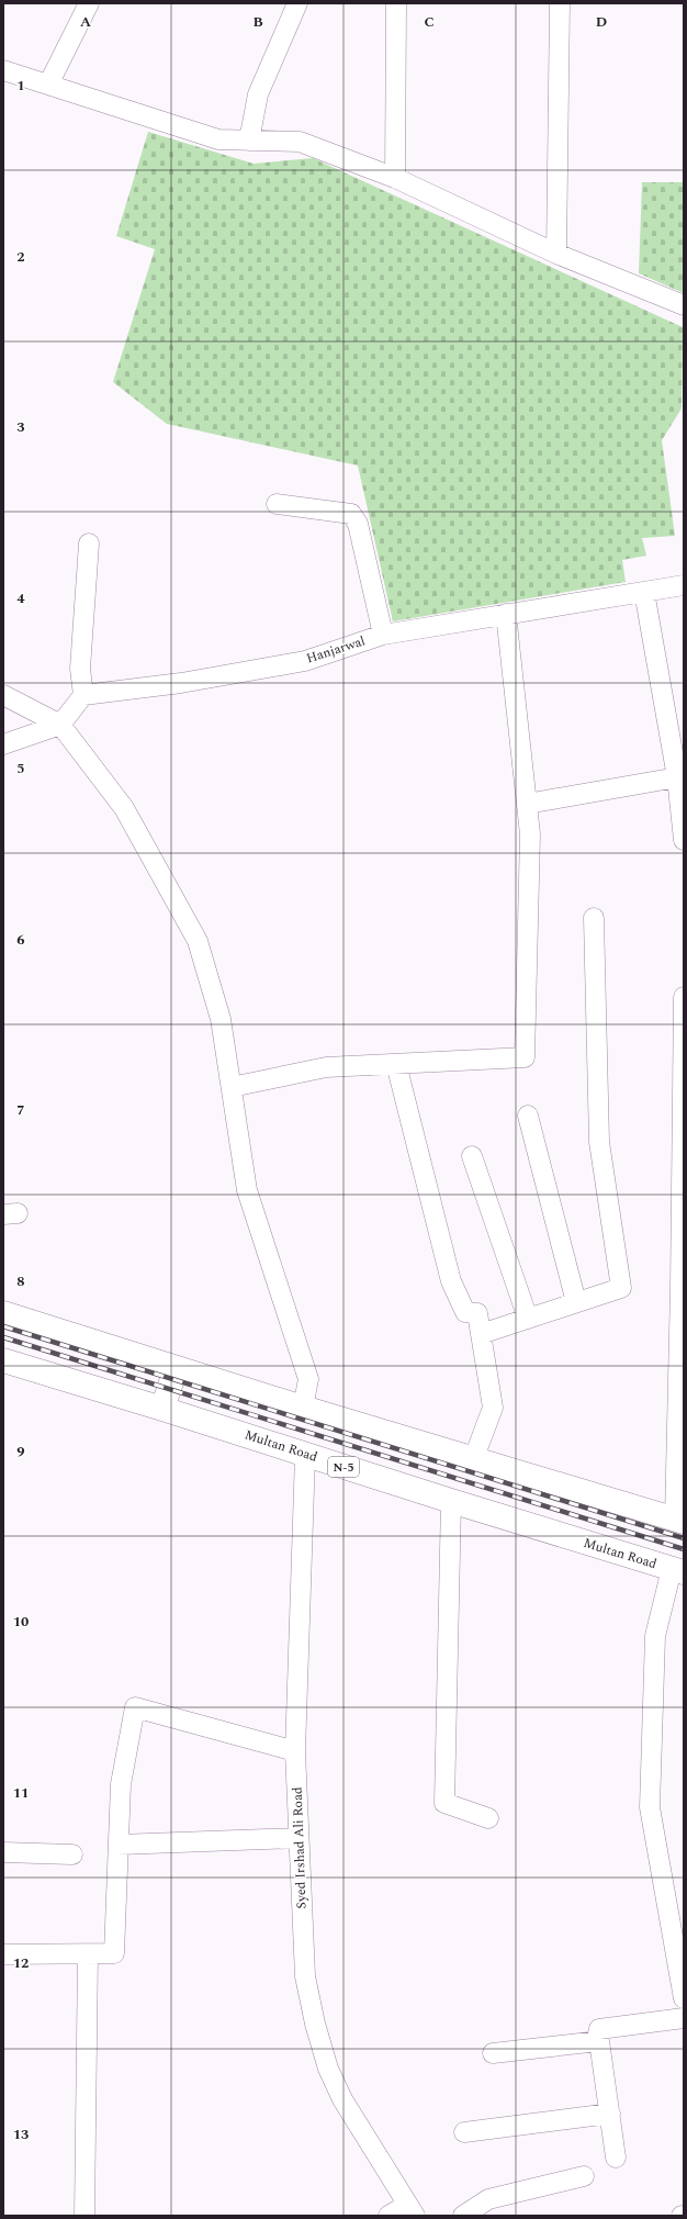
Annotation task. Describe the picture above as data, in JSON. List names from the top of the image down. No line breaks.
{"streets":{"main road":["Multan Road","N-5"],"street":["Hanjarwal","Syed Irshad Ali Road"]},"crossings":[["Multan Road","Syed Irshad Ali Road"]],"grid":{"columns":["A","B","C","D"],"rows":["1","2","3","4","5","6","7","8","9","10","11","12","13"]}}
